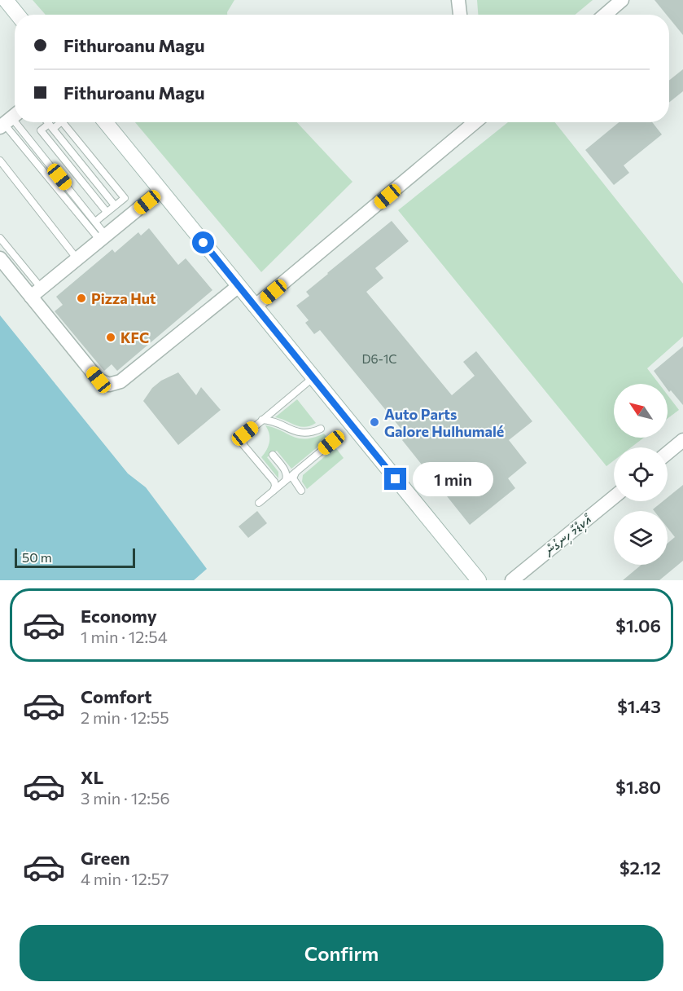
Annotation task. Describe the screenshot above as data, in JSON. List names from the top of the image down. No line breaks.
{"streets":{"street":["އޯކިޑްމާ ހިނގުން"]},"places":["Pizza Hut","KFC","Auto Parts Galore Hulhumalé"],"house_numbers":["D6-1C"],"scale_bar":"50 m","north":"top left","page":{"banner":["Fithuroanu Magu","Fithuroanu Magu"],"bubble":"1 min","scale":"50 m","list":[{"name":"Economy","note":"1 min · 12:54","value":"$1.06"},{"name":"Comfort","note":"2 min · 12:55","value":"$1.43"},{"name":"XL","note":"3 min · 12:56","value":"$1.80"},{"name":"Green","note":"4 min · 12:57","value":"$2.12"}],"buttons":"Confirm"}}
